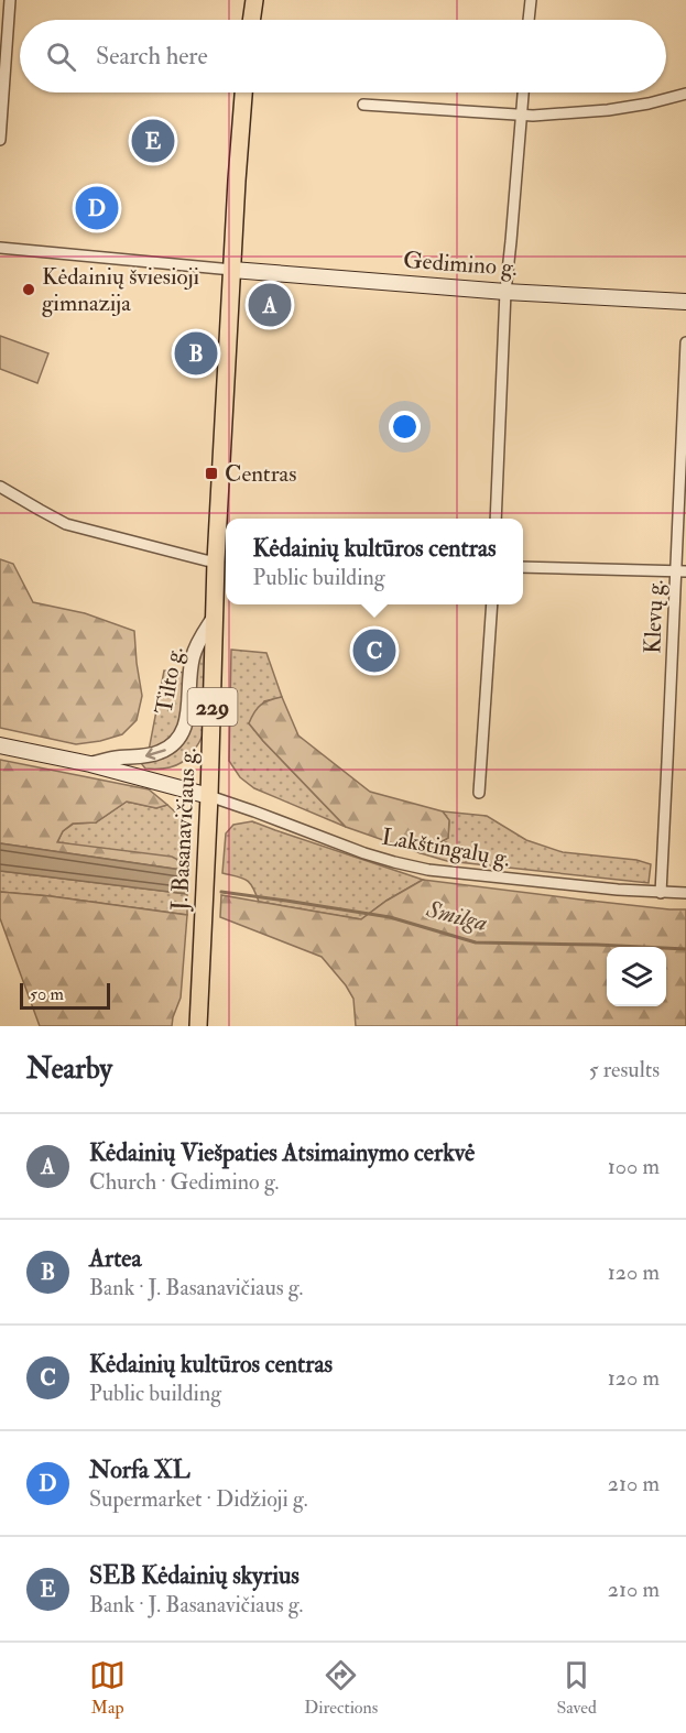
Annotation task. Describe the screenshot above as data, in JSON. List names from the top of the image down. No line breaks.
{"streets":{"main road":["Gedimino g.","Tilto g.","229","J. Basanavičiaus g."],"street":["Klevų g.","Lakštingalų g."]},"crossings":[["Gedimino g.","J. Basanavičiaus g."],["Klevų g.","Lakštingalų g."],["Tilto g.","J. Basanavičiaus g."],["Tilto g.","Lakštingalų g."],["J. Basanavičiaus g.","Lakštingalų g."]],"one_way":["Tilto g."],"water":["Smilga"],"places":{"other":["Kėdainių šviesioji gimnazija"],"transit":["Centras"]},"scale_bar":"50 m","page":{"search":"Search here","pins":["E","D","A","B","C"],"popup":["Kėdainių kultūros centras","Public building"],"scale":"50 m","heading":["Nearby","5 results"],"list":[{"mark":"A","name":"Kėdainių Viešpaties Atsimainymo cerkvė","note":"Church · Gedimino g.","value":"100 m"},{"mark":"B","name":"Artea","note":"Bank · J. Basanavičiaus g.","value":"120 m"},{"mark":"C","name":"Kėdainių kultūros centras","note":"Public building","value":"120 m"},{"mark":"D","name":"Norfa XL","note":"Supermarket · Didžioji g.","value":"210 m"},{"mark":"E","name":"SEB Kėdainių skyrius","note":"Bank · J. Basanavičiaus g.","value":"210 m"}],"nav":["Map","Directions","Saved"]}}
